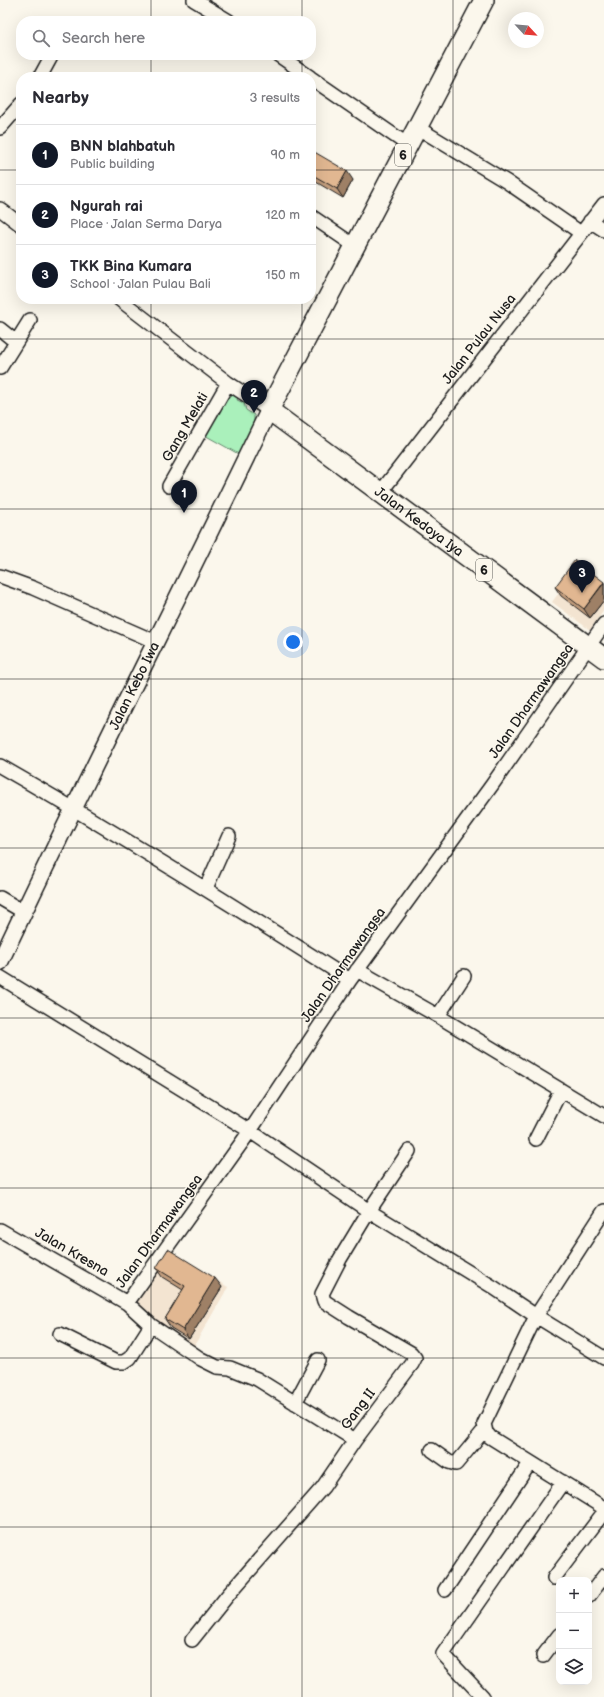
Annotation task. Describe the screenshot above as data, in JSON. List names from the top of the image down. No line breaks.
{"streets":{"highway":["6","Jalan Kedoya Iya"],"main road":["Jalan Kebo Iwa"],"street":["Jalan Pulau Nusa","Gang Melati","Jalan Dharmawangsa","Jalan Kresna","Gang II"]},"crossings":[["6","Jalan Kedoya Iya"],["6","Jalan Kebo Iwa"],["6","Jalan Dharmawangsa"],["Jalan Pulau Nusa","Jalan Kedoya Iya"],["Jalan Kedoya Iya","Jalan Kebo Iwa"],["Jalan Kedoya Iya","Jalan Dharmawangsa"],["Jalan Dharmawangsa","Jalan Kresna"],["Jalan Kresna","Gang II"]],"north":"bottom right","page":{"search":"Search here","heading":["Nearby","3 results"],"list":[{"mark":"1","name":"BNN blahbatuh","note":"Public building","value":"90 m"},{"mark":"2","name":"Ngurah rai","note":"Place · Jalan Serma Darya","value":"120 m"},{"mark":"3","name":"TKK Bina Kumara","note":"School · Jalan Pulau Bali","value":"150 m"}],"pins":["2","1","3"],"map_buttons":["+","−"]}}
